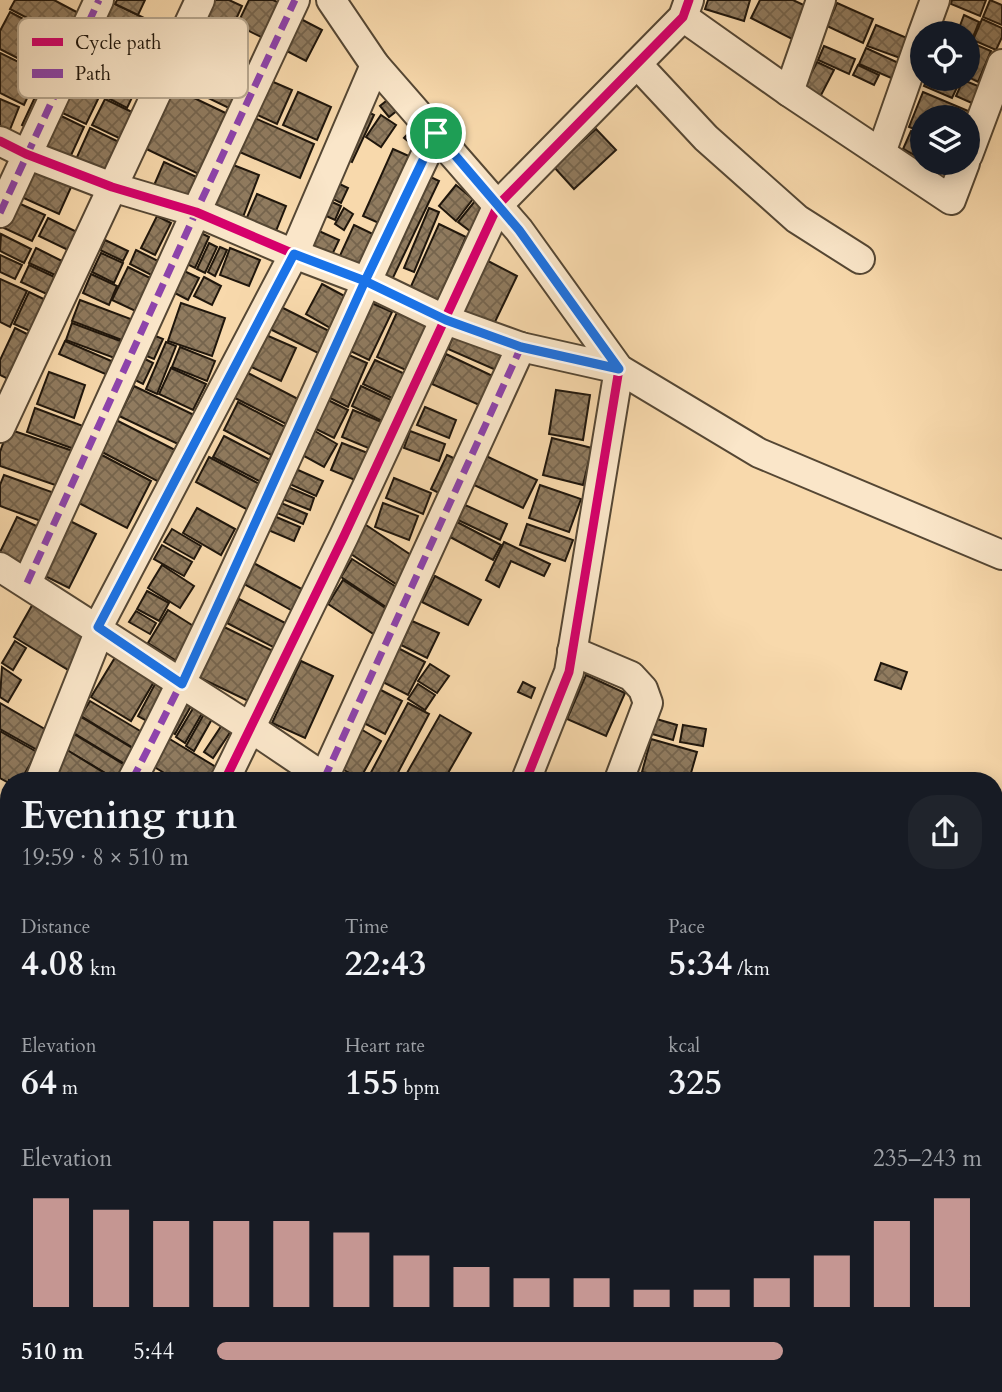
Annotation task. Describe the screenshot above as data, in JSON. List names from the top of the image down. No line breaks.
{"legend":["Cycle path","Path"],"page":{"heading":["Evening run","19:59 · 8 × 510 m"],"stats":[["Distance","4.08 km"],["Time","22:43"],["Pace","5:34 /km"],["Elevation","64 m"],["Heart rate","155 bpm"],["kcal","325"]],"chart":["Elevation","235–243 m"],"list":[{"name":"510 m","note":"5:44"}]}}
